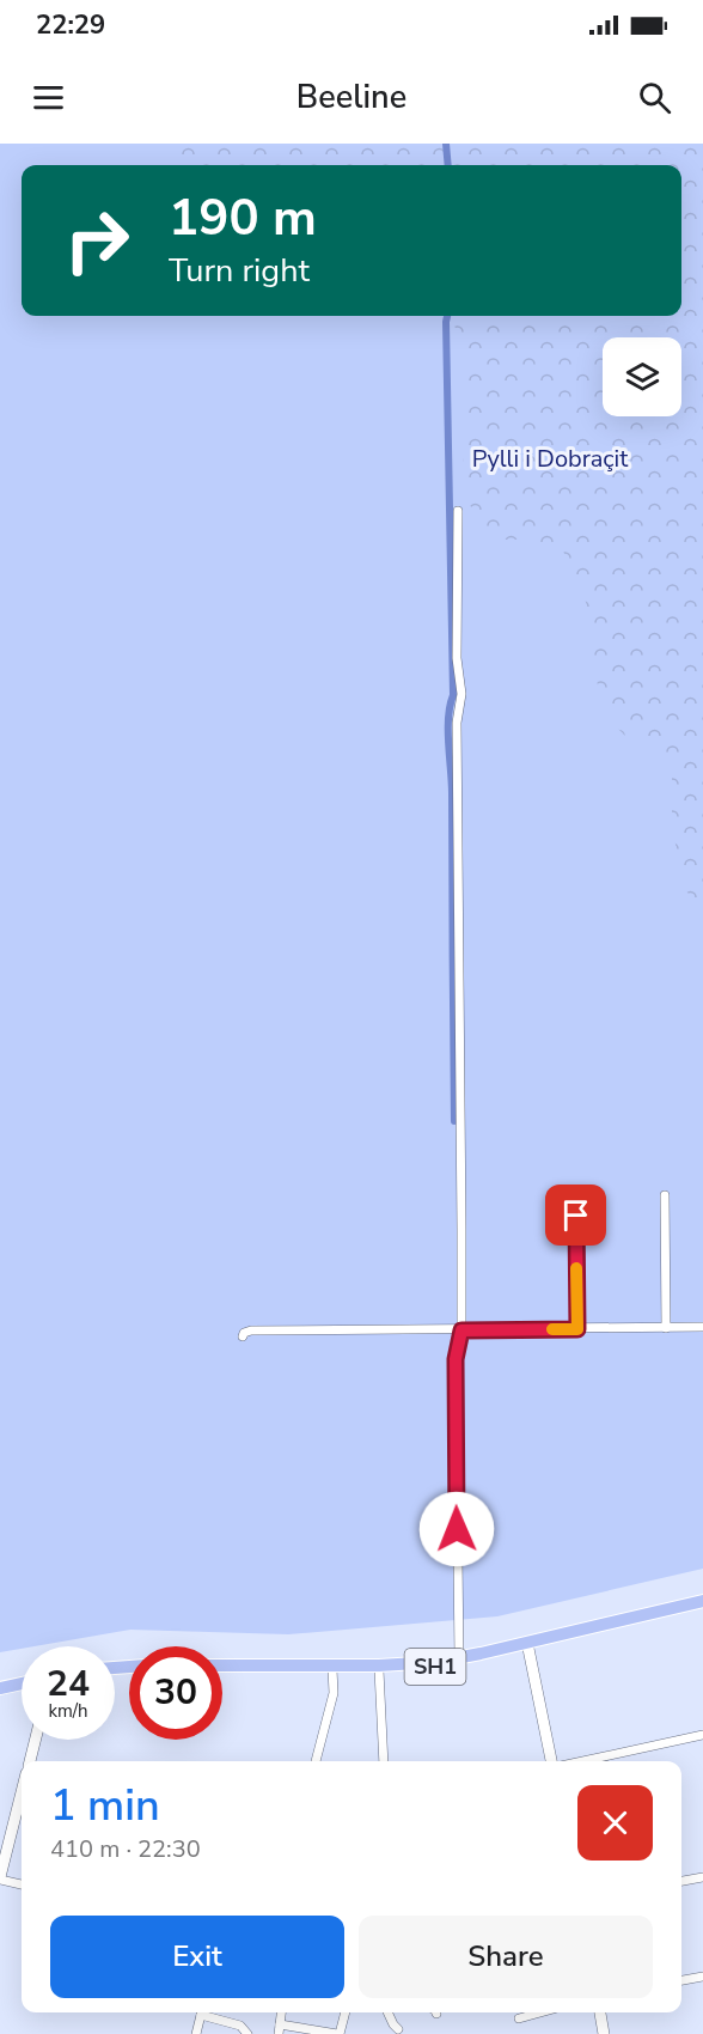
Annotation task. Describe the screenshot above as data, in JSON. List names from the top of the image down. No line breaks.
{"streets":{"main road":["SH1"]},"parks":["Pylli i Dobraçit"],"page":{"status":"22:29","header":"Beeline","turn":["190 m","Turn right"],"speed":"24 km/h","limit":"30","heading":["1 min","410 m · 22:30"],"buttons":["Exit","Share"]}}
